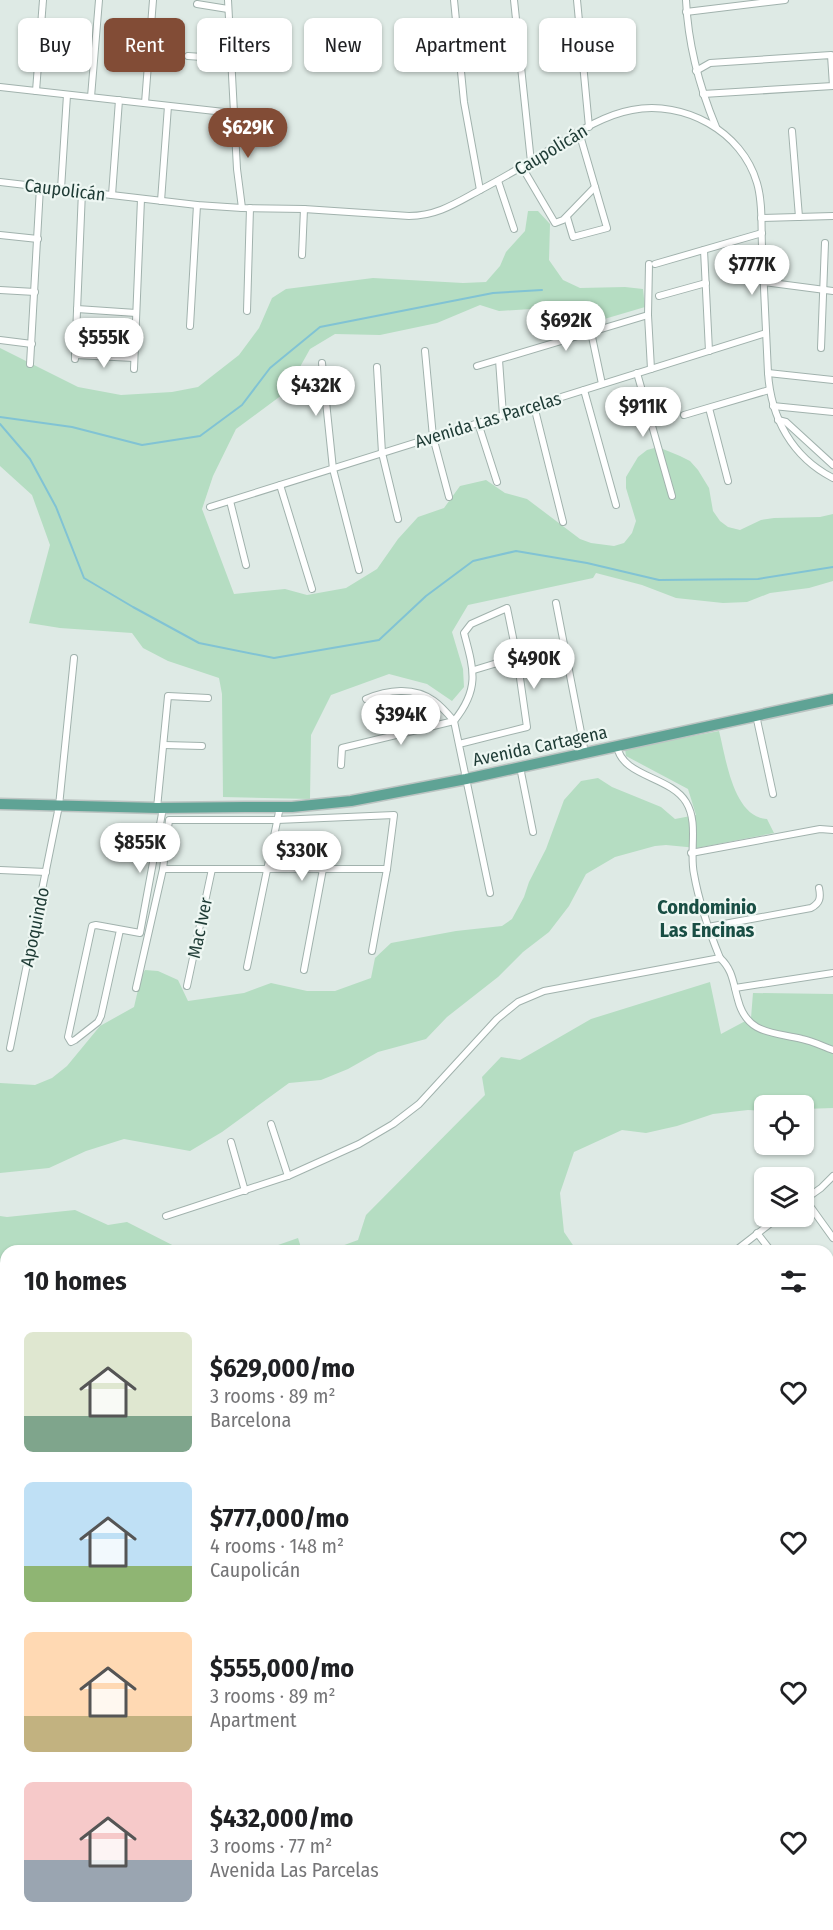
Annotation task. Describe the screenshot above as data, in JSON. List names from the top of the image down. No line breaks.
{"streets":{"main road":["Avenida Cartagena"],"street":["Caupolicán","Avenida Las Parcelas","Apoquindo","Mac Iver"]},"crossings":[["Caupolicán","Avenida Las Parcelas"],["Avenida Cartagena","Apoquindo"]],"districts":["Condominio Las Encinas"],"page":{"chip":["Buy","Rent","Filters","New","Apartment","House"],"price":["$629K","$777K","$692K","$555K","$432K","$911K","$490K","$394K","$855K","$330K"],"heading":"10 homes","list":[{"name":"$629,000/mo","note":"3 rooms · 89 m² · Barcelona"},{"name":"$777,000/mo","note":"4 rooms · 148 m² · Caupolicán"},{"name":"$555,000/mo","note":"3 rooms · 89 m² · Apartment"},{"name":"$432,000/mo","note":"3 rooms · 77 m² · Avenida Las Parcelas"}]}}
